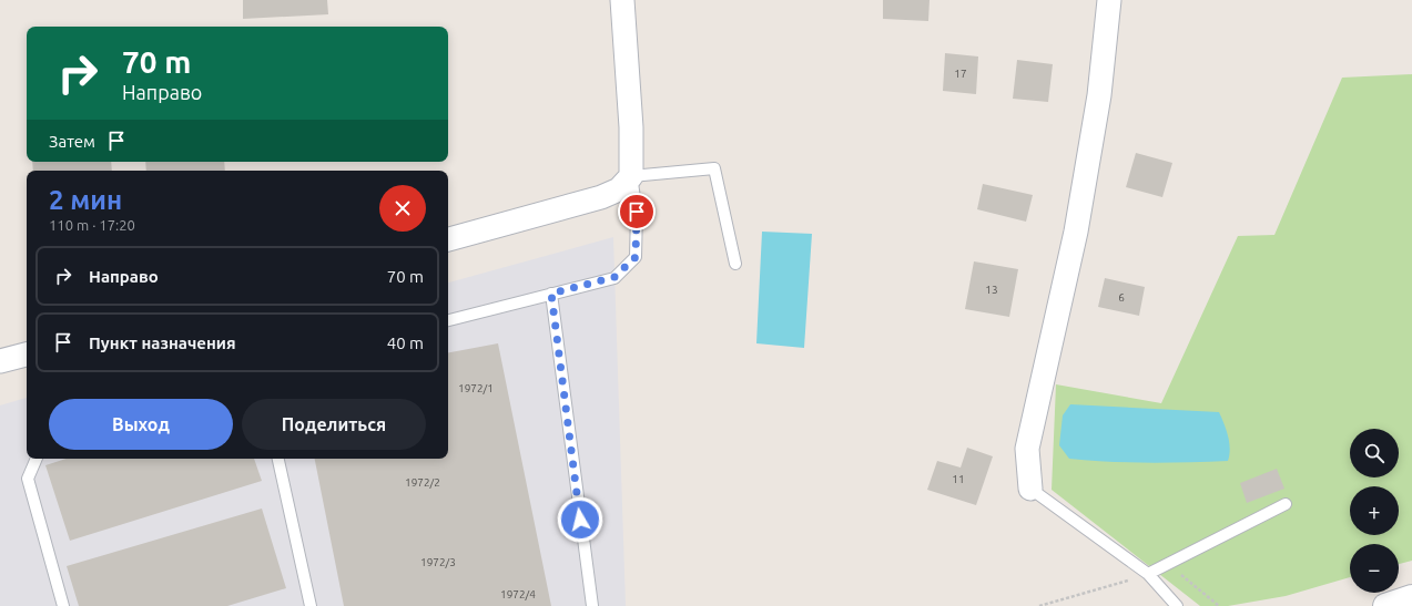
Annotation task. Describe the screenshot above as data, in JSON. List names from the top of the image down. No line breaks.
{"house_numbers":["17","13","6","1972/1","11","1972/2","1972/3","1972/4"],"page":{"turn":["70 m","Направо"],"then":"Затем","heading":["2 мин","110 m · 17:20"],"list":[{"name":"Направо","value":"70 m"},{"name":"Пункт назначения","value":"40 m"}],"buttons":["Выход","Поделиться"],"map_buttons":["+","−"]}}
